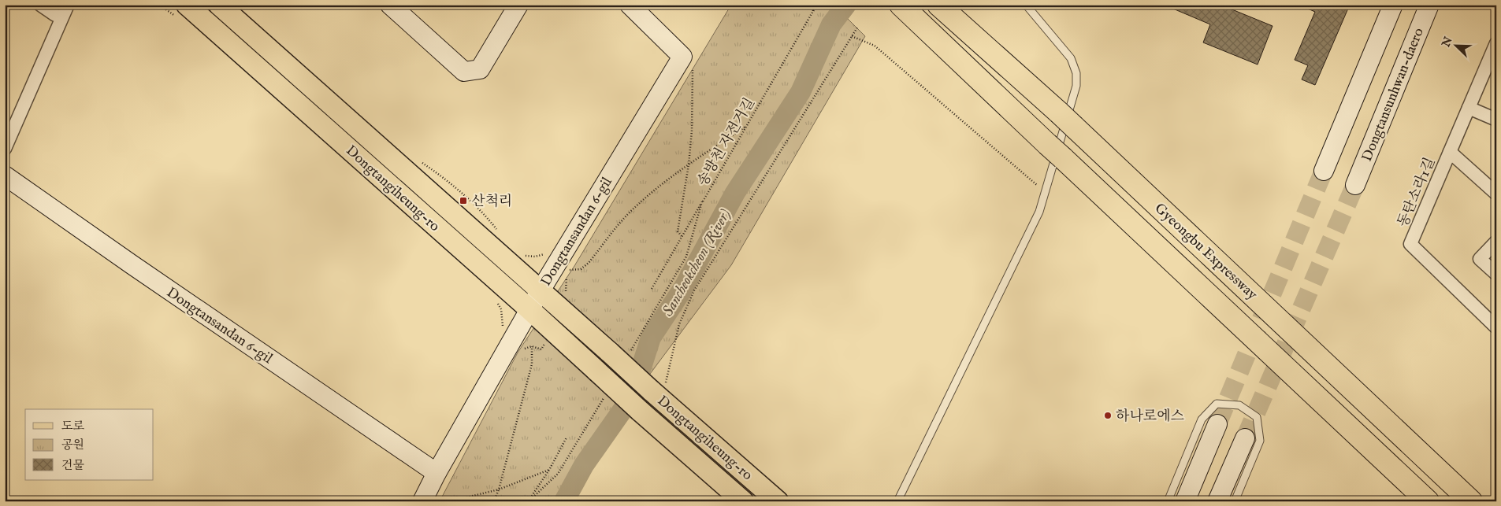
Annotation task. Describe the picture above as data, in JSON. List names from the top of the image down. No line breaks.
{"streets":{"highway":["Gyeongbu Expressway"],"main road":["Dongtangiheung-ro"],"street":["Dongtansunhwan-daero","동탄소라1길","Dongtansandan 6-gil"],"path":["송방천 자전거길"]},"crossings":[["Dongtangiheung-ro","Dongtansandan 6-gil"]],"water":["Sancheokcheon (River)"],"places":{"transit":["산척리"],"other":["하나로에스"]},"legend":["도로","공원","건물"],"north":"top left"}
